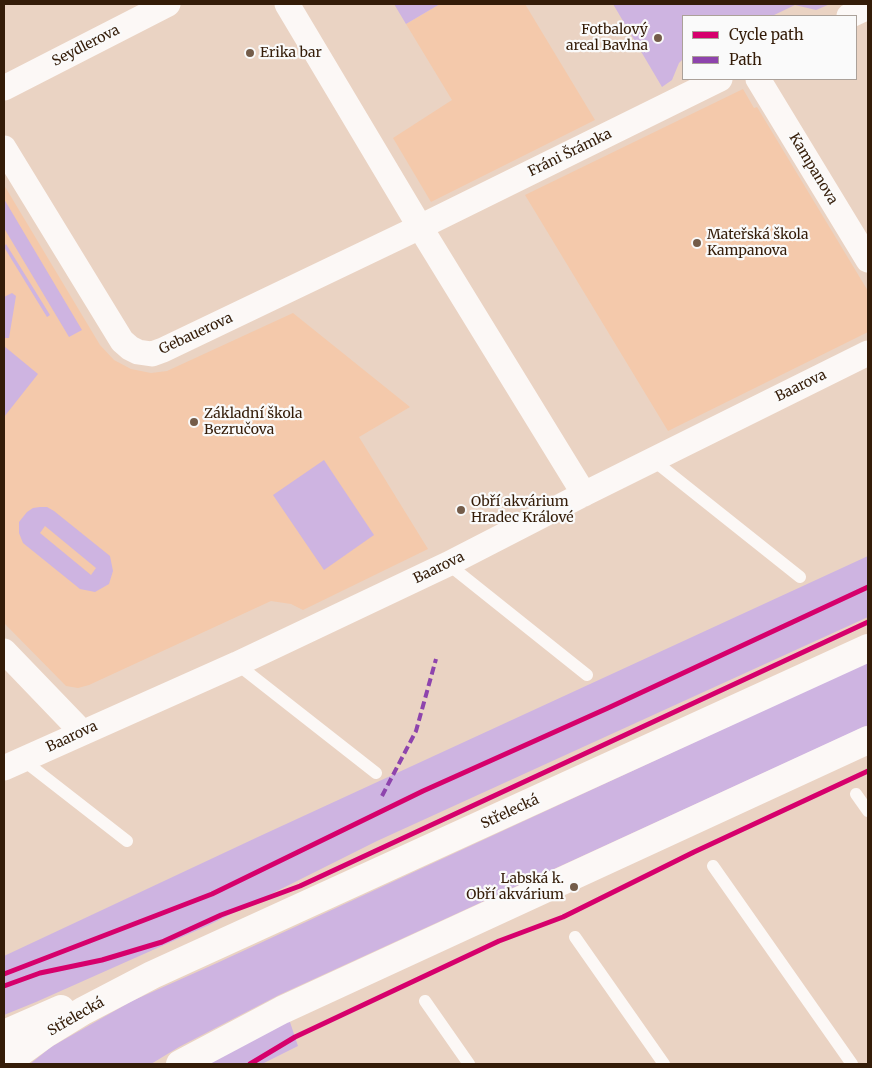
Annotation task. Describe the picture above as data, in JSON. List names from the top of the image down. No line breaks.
{"streets":{"main road":["Střelecká"],"street":["Seydlerova","Fráni Šrámka","Kampanova","Gebauerova","Baarova"]},"crossings":[["Fráni Šrámka","Gebauerova"]],"places":["Fotbalový areal Bavlna","Erika bar","Mateřská škola Kampanova","Základní škola Bezručova","Obří akvárium Hradec Králové","Labská k. Obří akvárium"],"legend":["Cycle path","Path"]}
